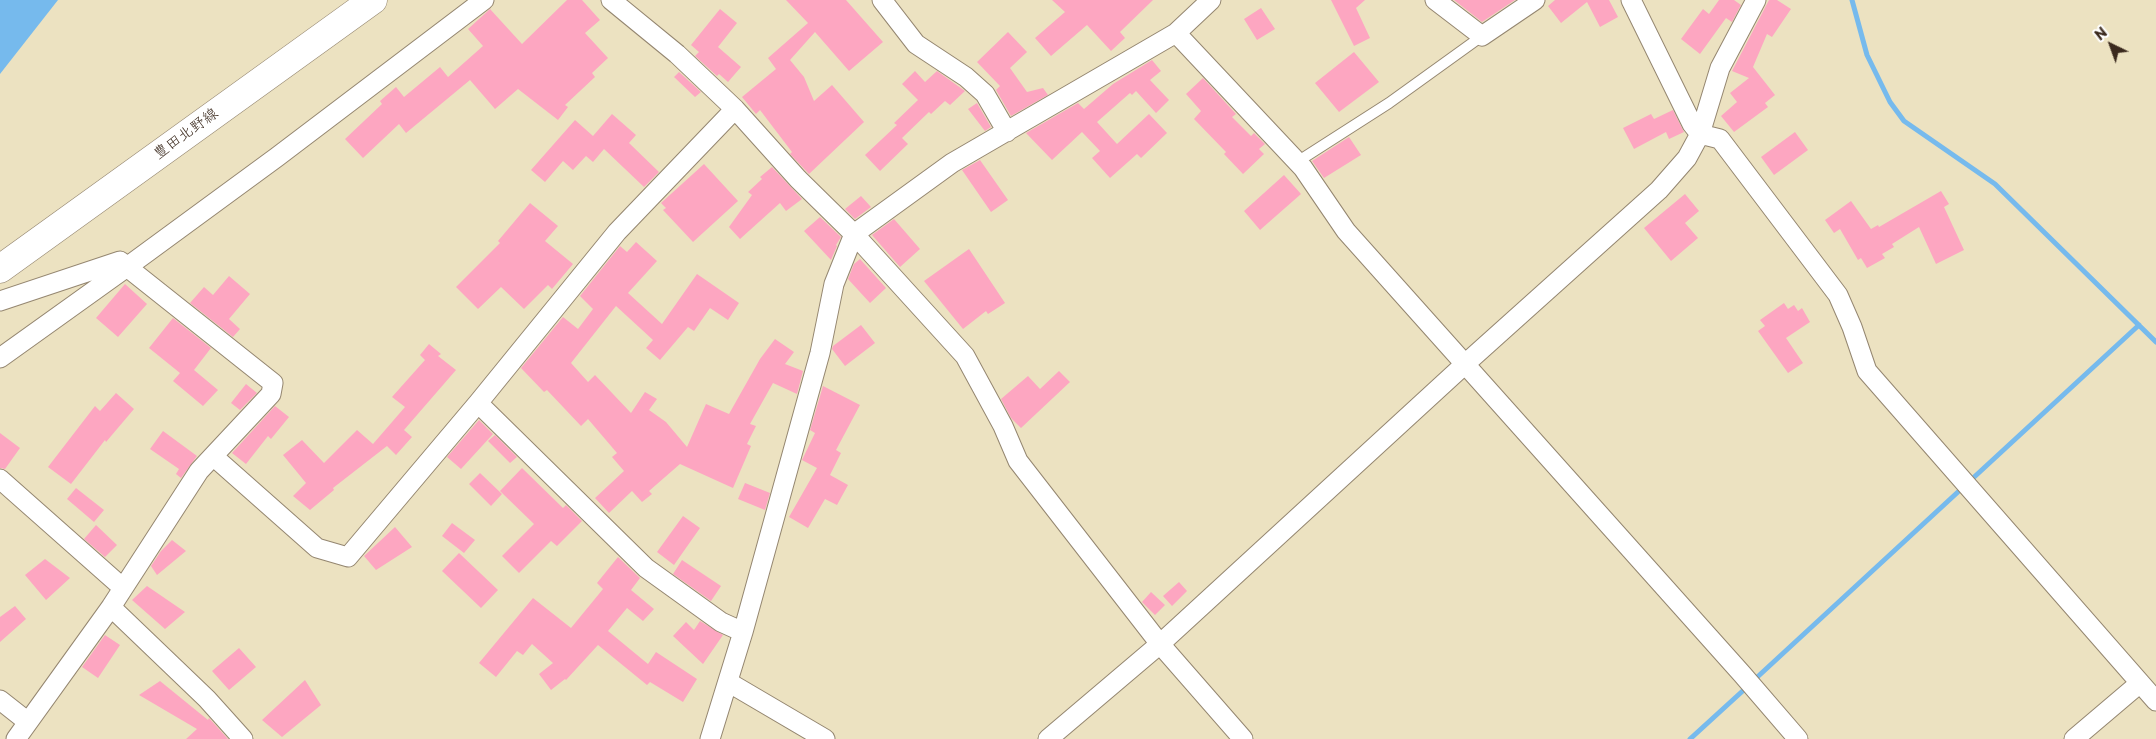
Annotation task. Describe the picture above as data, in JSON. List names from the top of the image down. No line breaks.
{"streets":{"main road":["豊田北野線"]},"north":"top left"}
